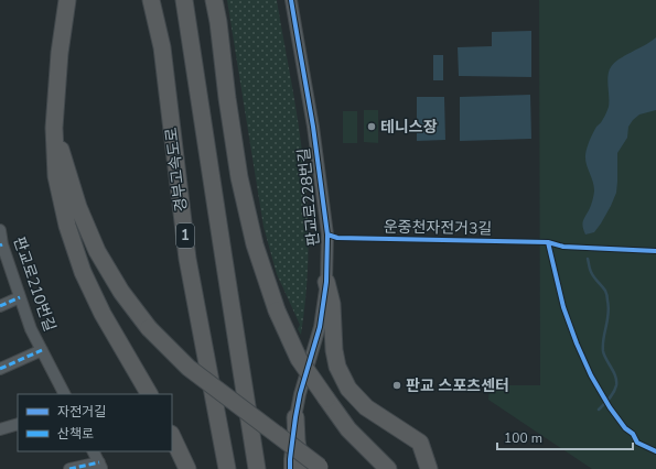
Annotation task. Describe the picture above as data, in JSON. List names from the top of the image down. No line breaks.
{"streets":{"highway":["경부고속도로","1"],"street":["판교로228번길","판교로210번길"],"cycle path":["운중천자전거3길"]},"places":["테니스장","판교 스포츠센터"],"legend":["자전거길","산책로"],"scale_bar":"100 m"}
